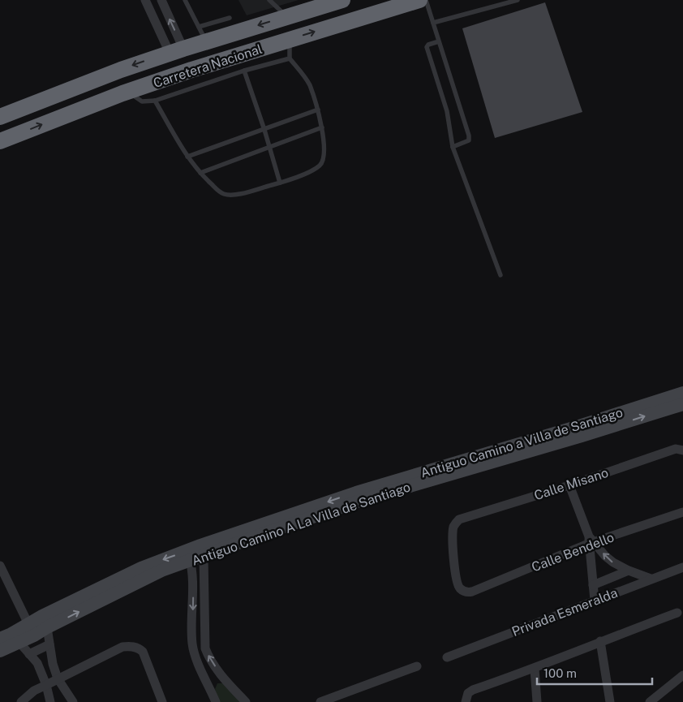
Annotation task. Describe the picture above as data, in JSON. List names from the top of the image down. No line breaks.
{"streets":{"highway":["Carretera Nacional"],"street":["Antiguo Camino a Villa de Santiago","Calle Misano","Antiguo Camino A La Villa de Santiago","Calle Bendello","Privada Esmeralda"]},"crossings":[["Antiguo Camino a Villa de Santiago","Antiguo Camino A La Villa de Santiago"],["Calle Misano","Calle Bendello"]],"one_way":["Antiguo Camino a Villa de Santiago","Antiguo Camino A La Villa de Santiago"],"scale_bar":"100 m"}
